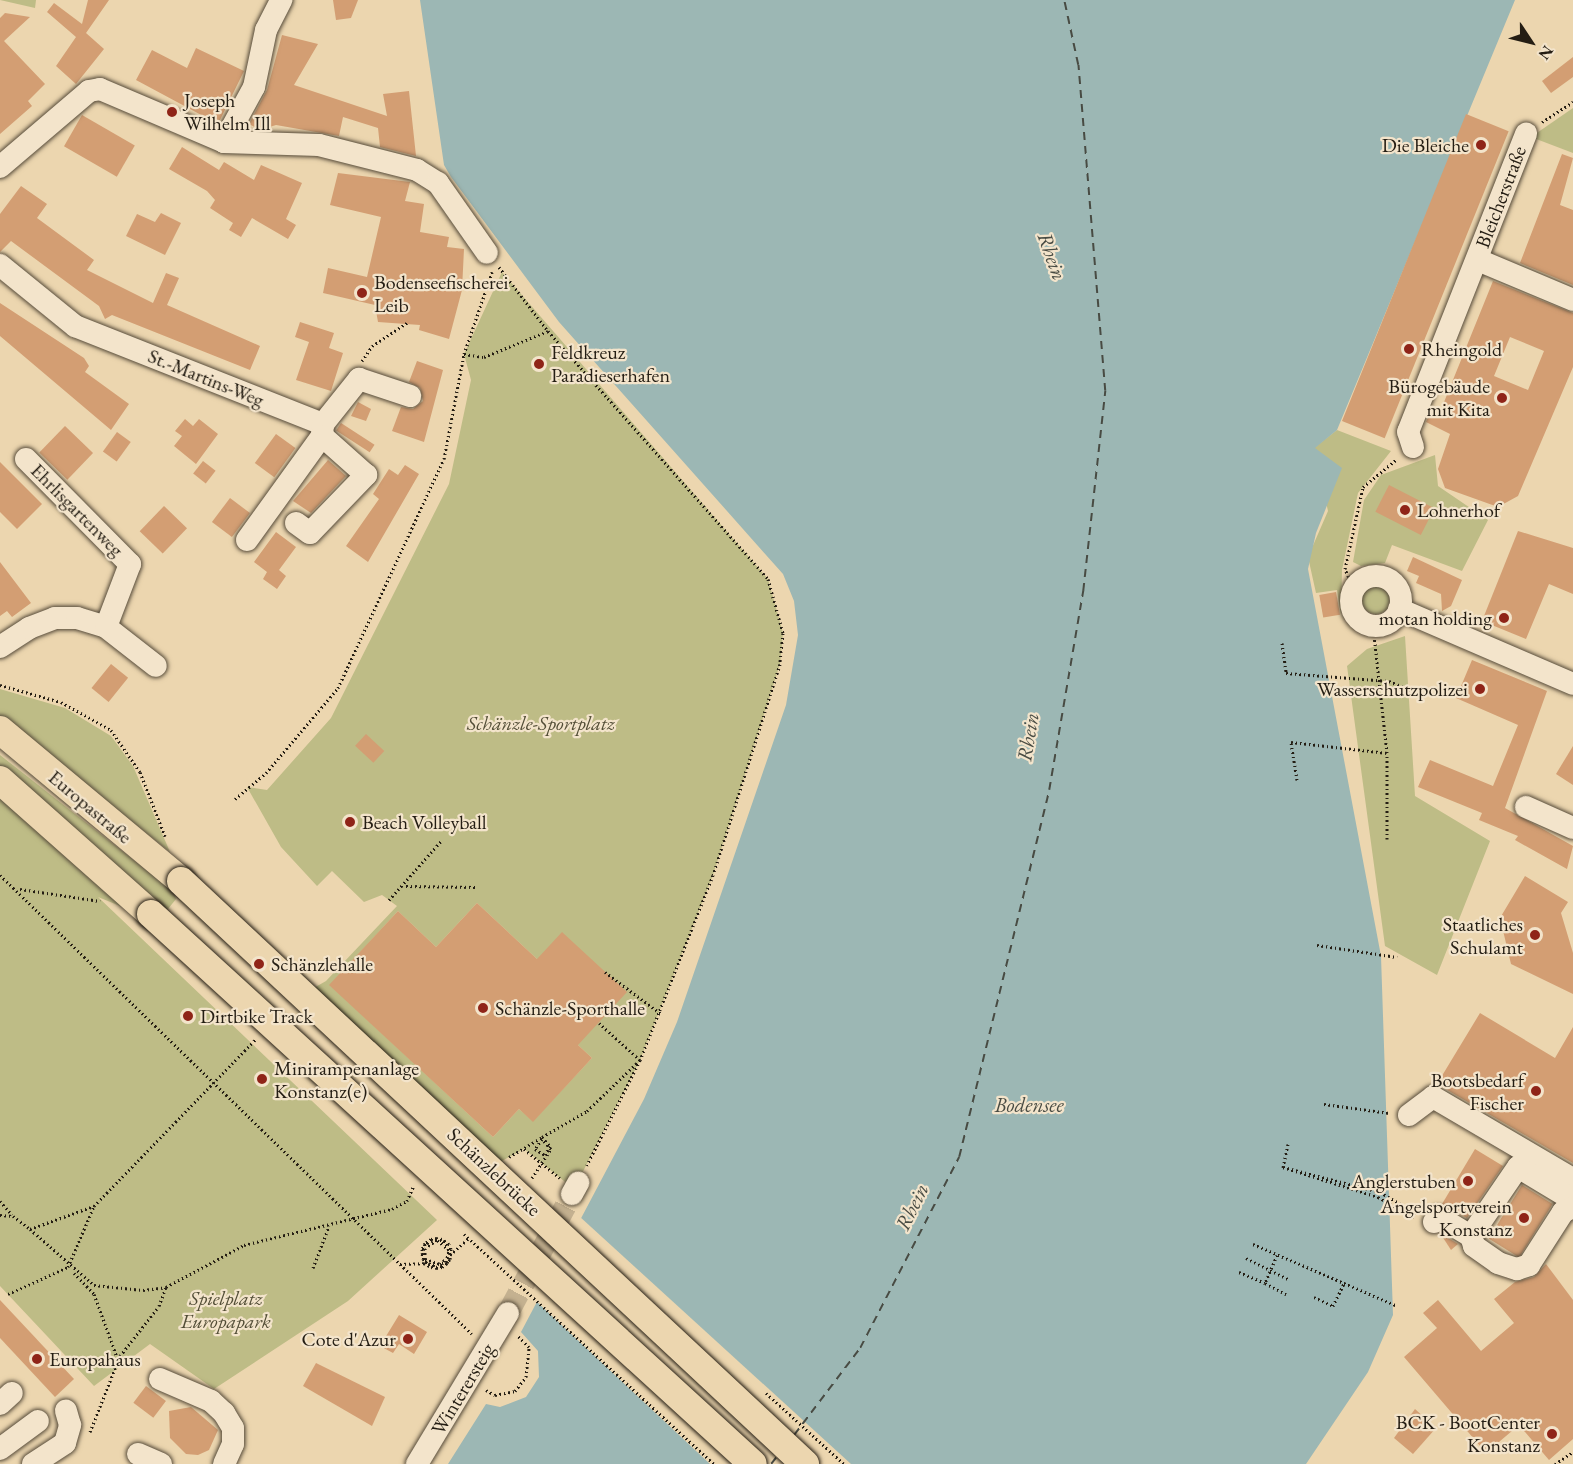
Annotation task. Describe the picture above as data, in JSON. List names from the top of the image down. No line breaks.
{"streets":{"main road":["Europastraße","Schänzlebrücke"],"street":["Bleicherstraße","St.-Martins-Weg","Ehrlisgartenweg","Winterersteig"]},"crossings":[["Europastraße","Schänzlebrücke"]],"water":["Rhein","Bodensee"],"parks":["Schänzle-Sportplatz","Spielplatz Europapark"],"places":["Joseph Wilhelm Ill","Die Bleiche","Bodenseefischerei Leib","Rheingold","Feldkreuz Paradieserhafen","Bürogebäude mit Kita","Lohnerhof","motan holding","Wasserschutzpolizei","Beach Volleyball","Staatliches Schulamt","Schänzlehalle","Schänzle-Sporthalle","Dirtbike Track","Minirampenanlage Konstanz(e)","Bootsbedarf Fischer","Anglerstuben","Angelsportverein Konstanz","Cote d'Azur","Europahaus","BCK - BootCenter Konstanz"],"north":"bottom right"}
